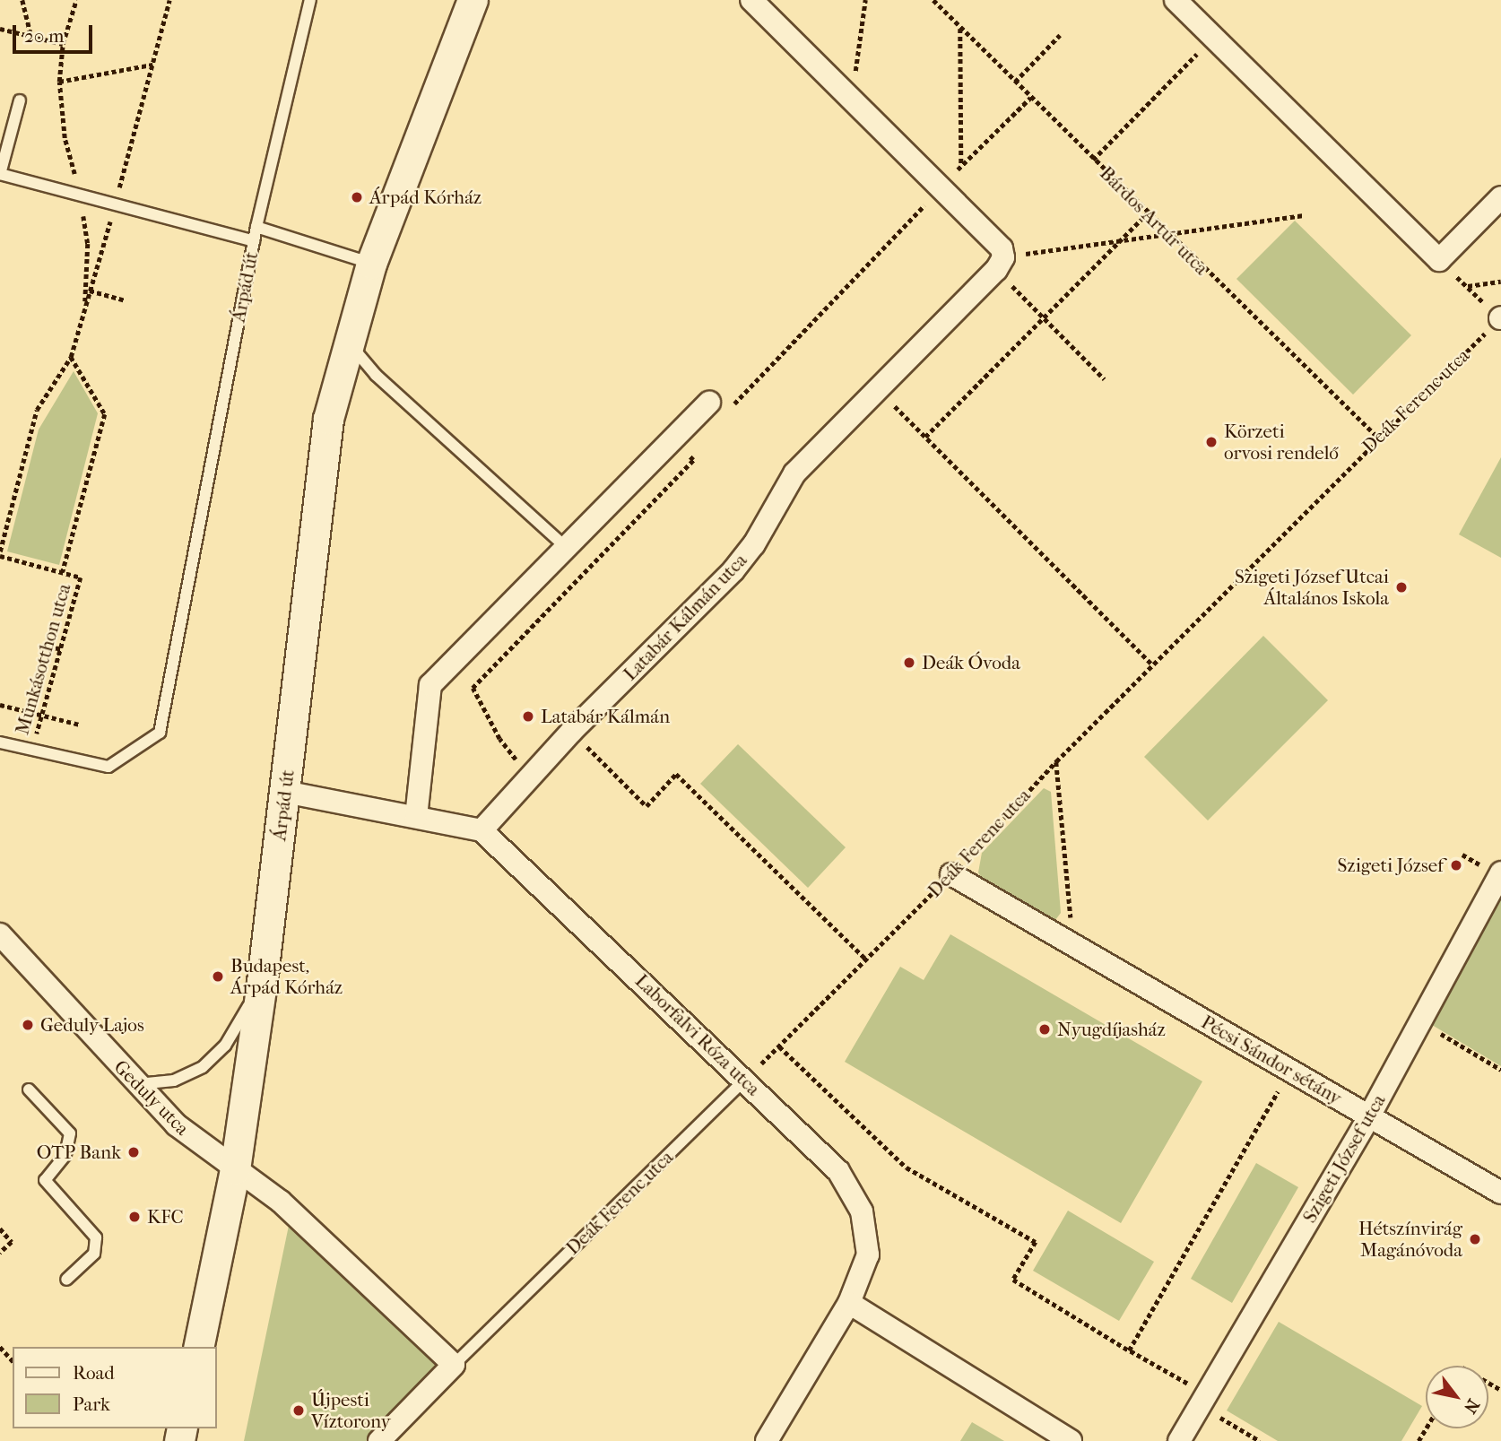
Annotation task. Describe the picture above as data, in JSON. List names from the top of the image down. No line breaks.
{"streets":{"main road":["Árpád út"],"street":["Deák Ferenc utca","Latabár Kálmán utca","Laborfalvi Róza utca","Pécsi Sándor sétány","Geduly utca","Szigeti József utca"],"path":["Bárdos Artúr utca","Munkásotthon utca"]},"crossings":[["Bárdos Artúr utca","Deák Ferenc utca"],["Árpád út","Munkásotthon utca"],["Árpád út","Geduly utca"],["Deák Ferenc utca","Laborfalvi Róza utca"],["Deák Ferenc utca","Pécsi Sándor sétány"],["Latabár Kálmán utca","Laborfalvi Róza utca"],["Pécsi Sándor sétány","Szigeti József utca"]],"places":["Árpád Kórház","Körzeti orvosi rendelő","Szigeti József Utcai Általános Iskola","Deák Óvoda","Latabár Kálmán","Szigeti József","Budapest, Árpád Kórház","Geduly Lajos","Nyugdíjasház","OTP Bank","KFC","Hétszínvirág Magánóvoda","Újpesti Víztorony"],"legend":["Road","Park"],"scale_bar":"20 m","north":"bottom right"}
